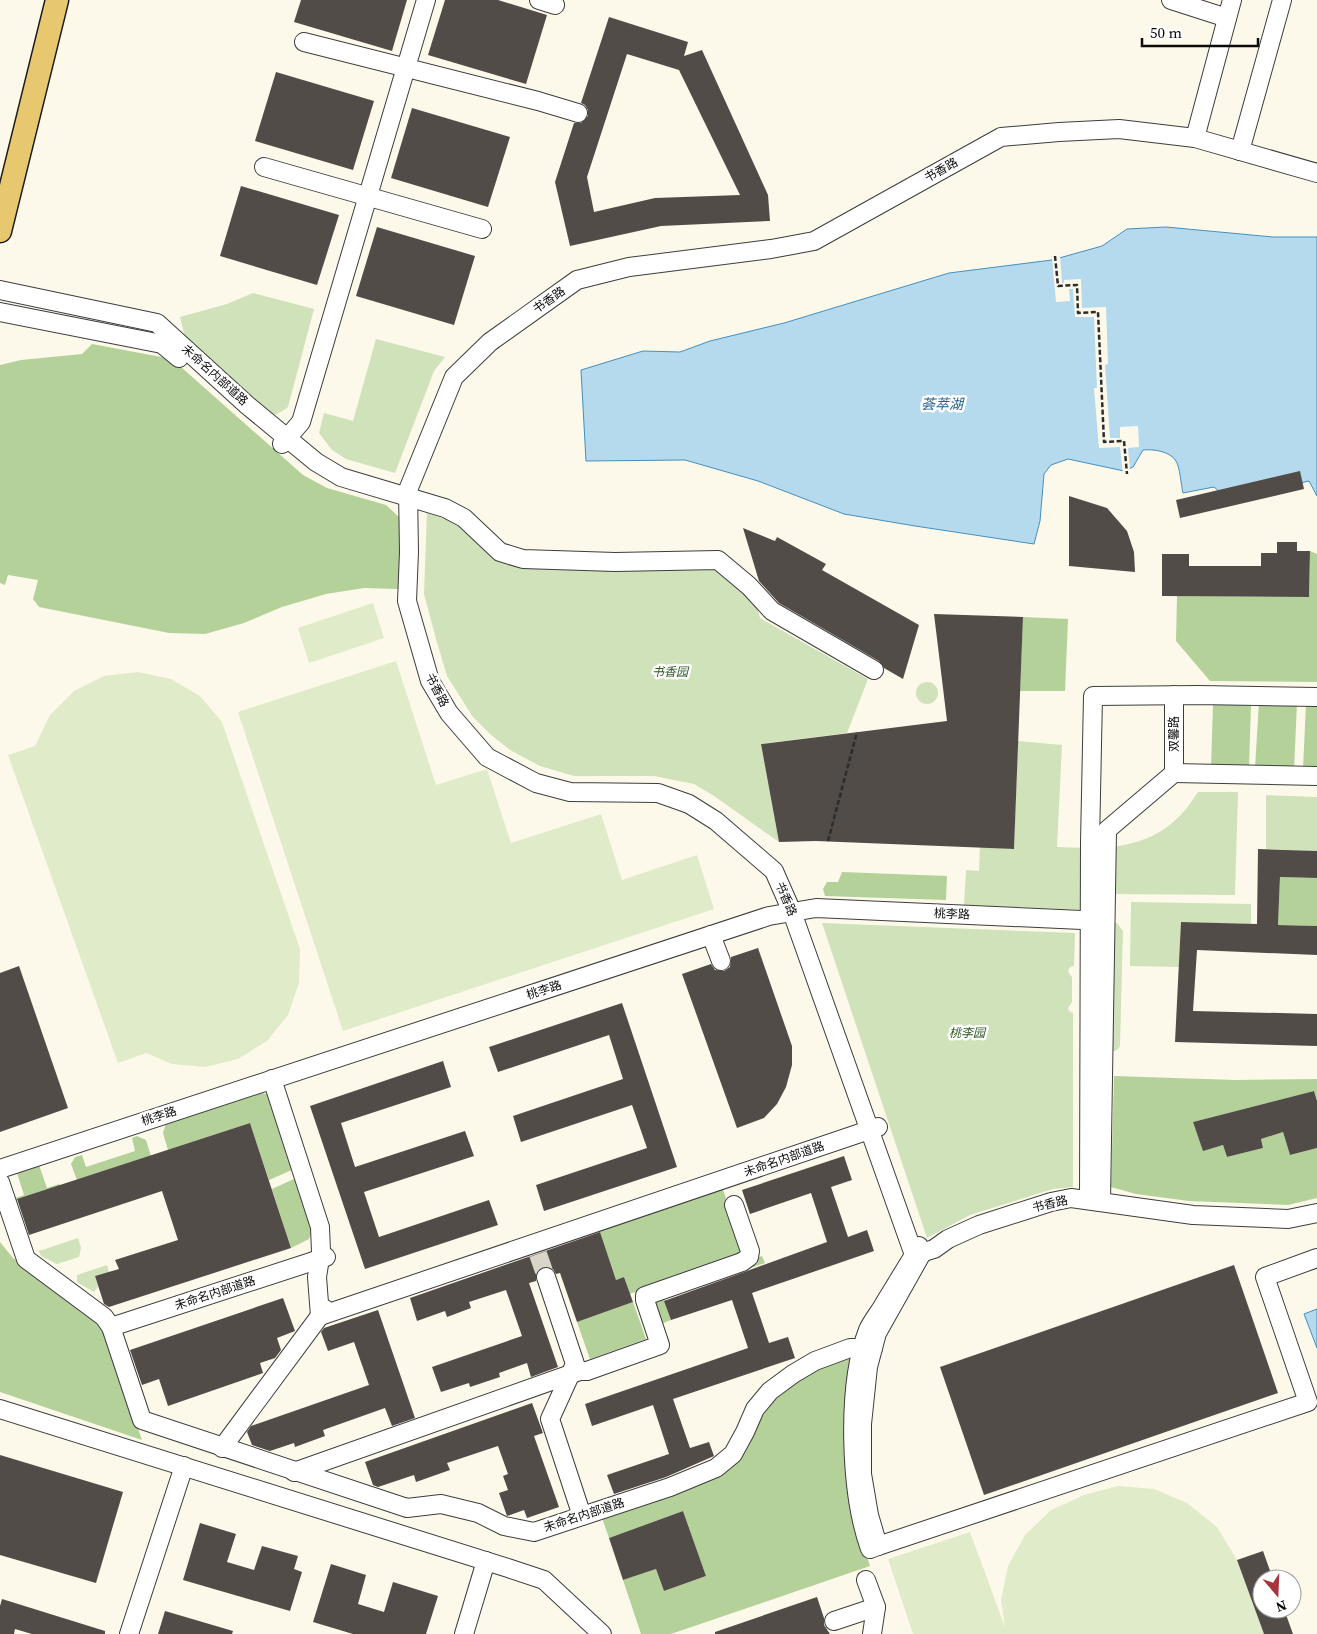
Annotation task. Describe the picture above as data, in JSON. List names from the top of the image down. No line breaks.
{"streets":{"street":["书香路","未命名内部道路","双馨路","桃李路"]},"crossings":[["书香路","未命名内部道路"],["书香路","桃李路"]],"water":["荟萃湖"],"parks":["书香园","桃李园"],"scale_bar":"50 m","north":"bottom"}
